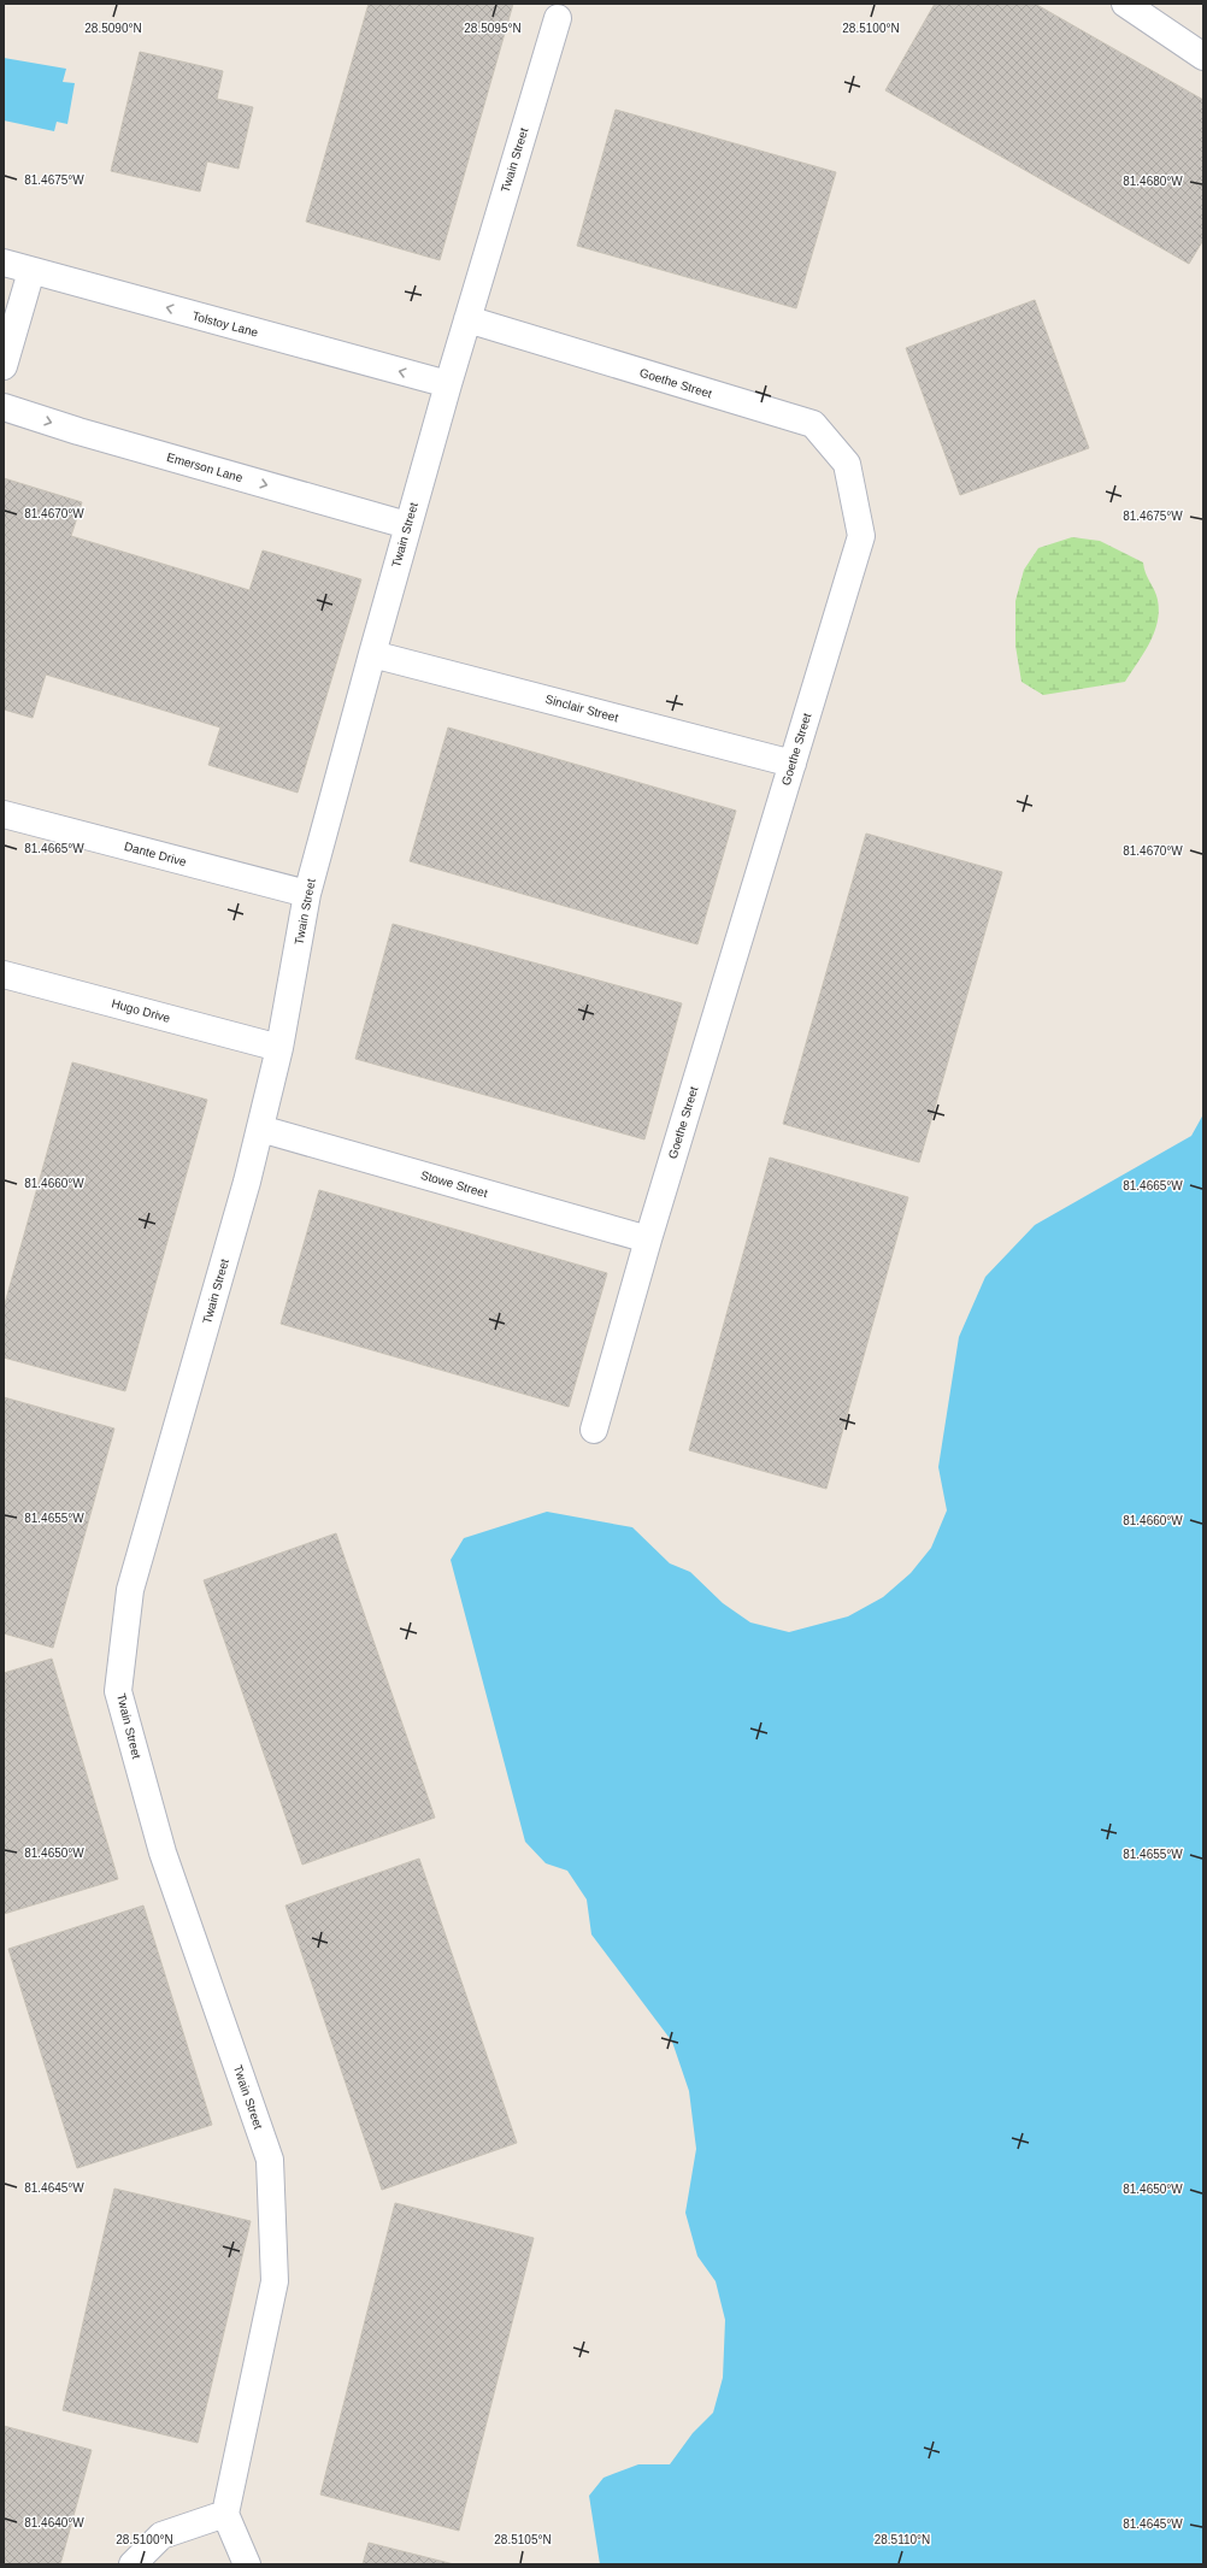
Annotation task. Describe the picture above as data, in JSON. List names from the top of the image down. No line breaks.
{"streets":{"street":["Twain Street","Tolstoy Lane","Goethe Street","Emerson Lane","Sinclair Street","Dante Drive","Hugo Drive","Stowe Street"]},"crossings":[["Twain Street","Tolstoy Lane"],["Twain Street","Goethe Street"],["Twain Street","Emerson Lane"],["Twain Street","Sinclair Street"],["Twain Street","Dante Drive"],["Twain Street","Hugo Drive"],["Twain Street","Stowe Street"],["Goethe Street","Sinclair Street"],["Goethe Street","Stowe Street"]],"one_way":["Tolstoy Lane","Emerson Lane"],"coordinates":["28.5090°N","28.5095°N","28.5100°N","81.4675°W","81.4680°W","81.4670°W","81.4665°W","81.4660°W","81.4655°W","81.4650°W","81.4645°W","81.4640°W","28.5105°N","28.5110°N"]}
